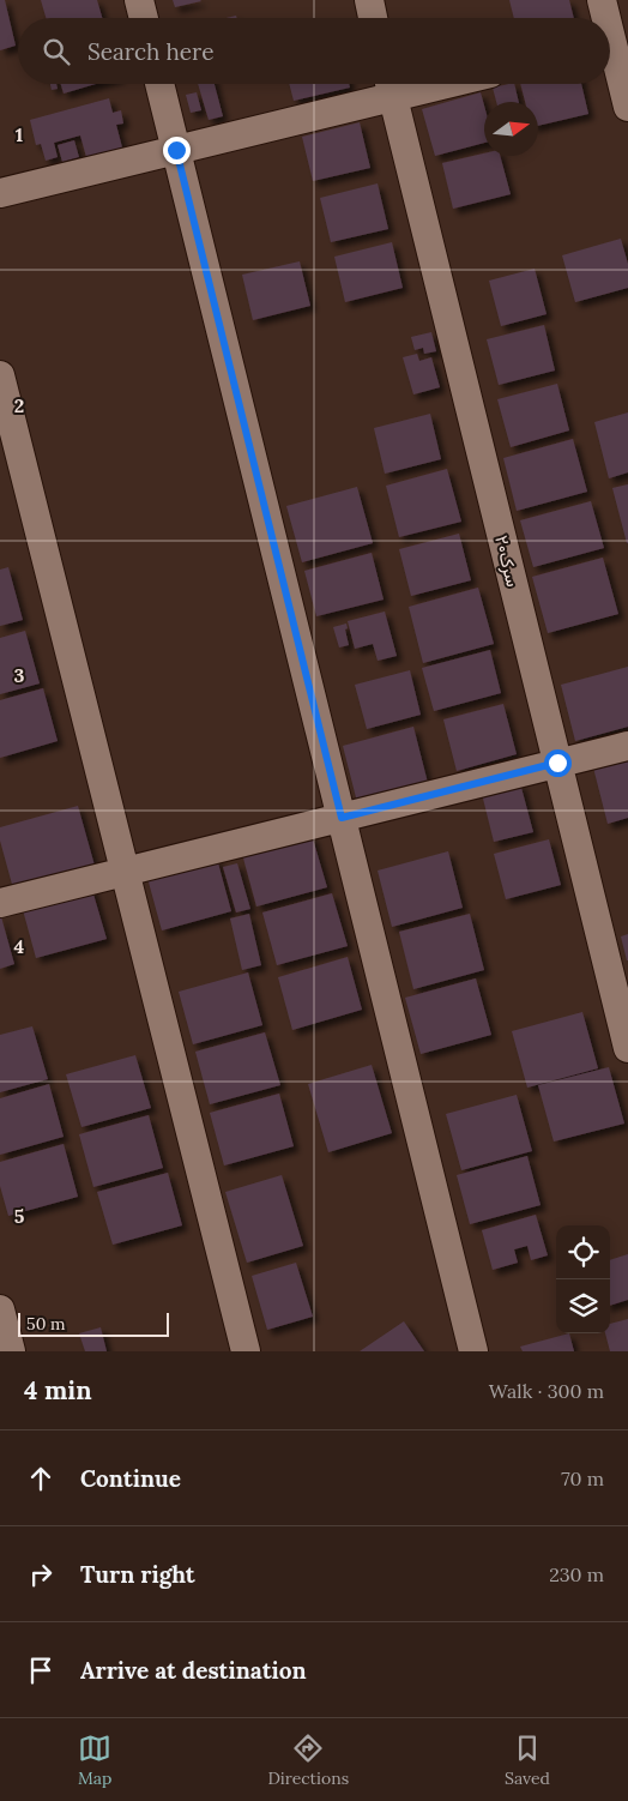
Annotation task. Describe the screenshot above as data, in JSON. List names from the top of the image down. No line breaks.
{"streets":{"street":["سرک۲۰"]},"scale_bar":"50 m","north":"right","page":{"search":"Search here","scale":"50 m","heading":["4 min","Walk · 300 m"],"list":[["Continue","70 m"],["Turn right","230 m"],"Arrive at destination"],"nav":["Map","Directions","Saved"]},"grid":{"rows":["1","2","3","4","5"]}}
